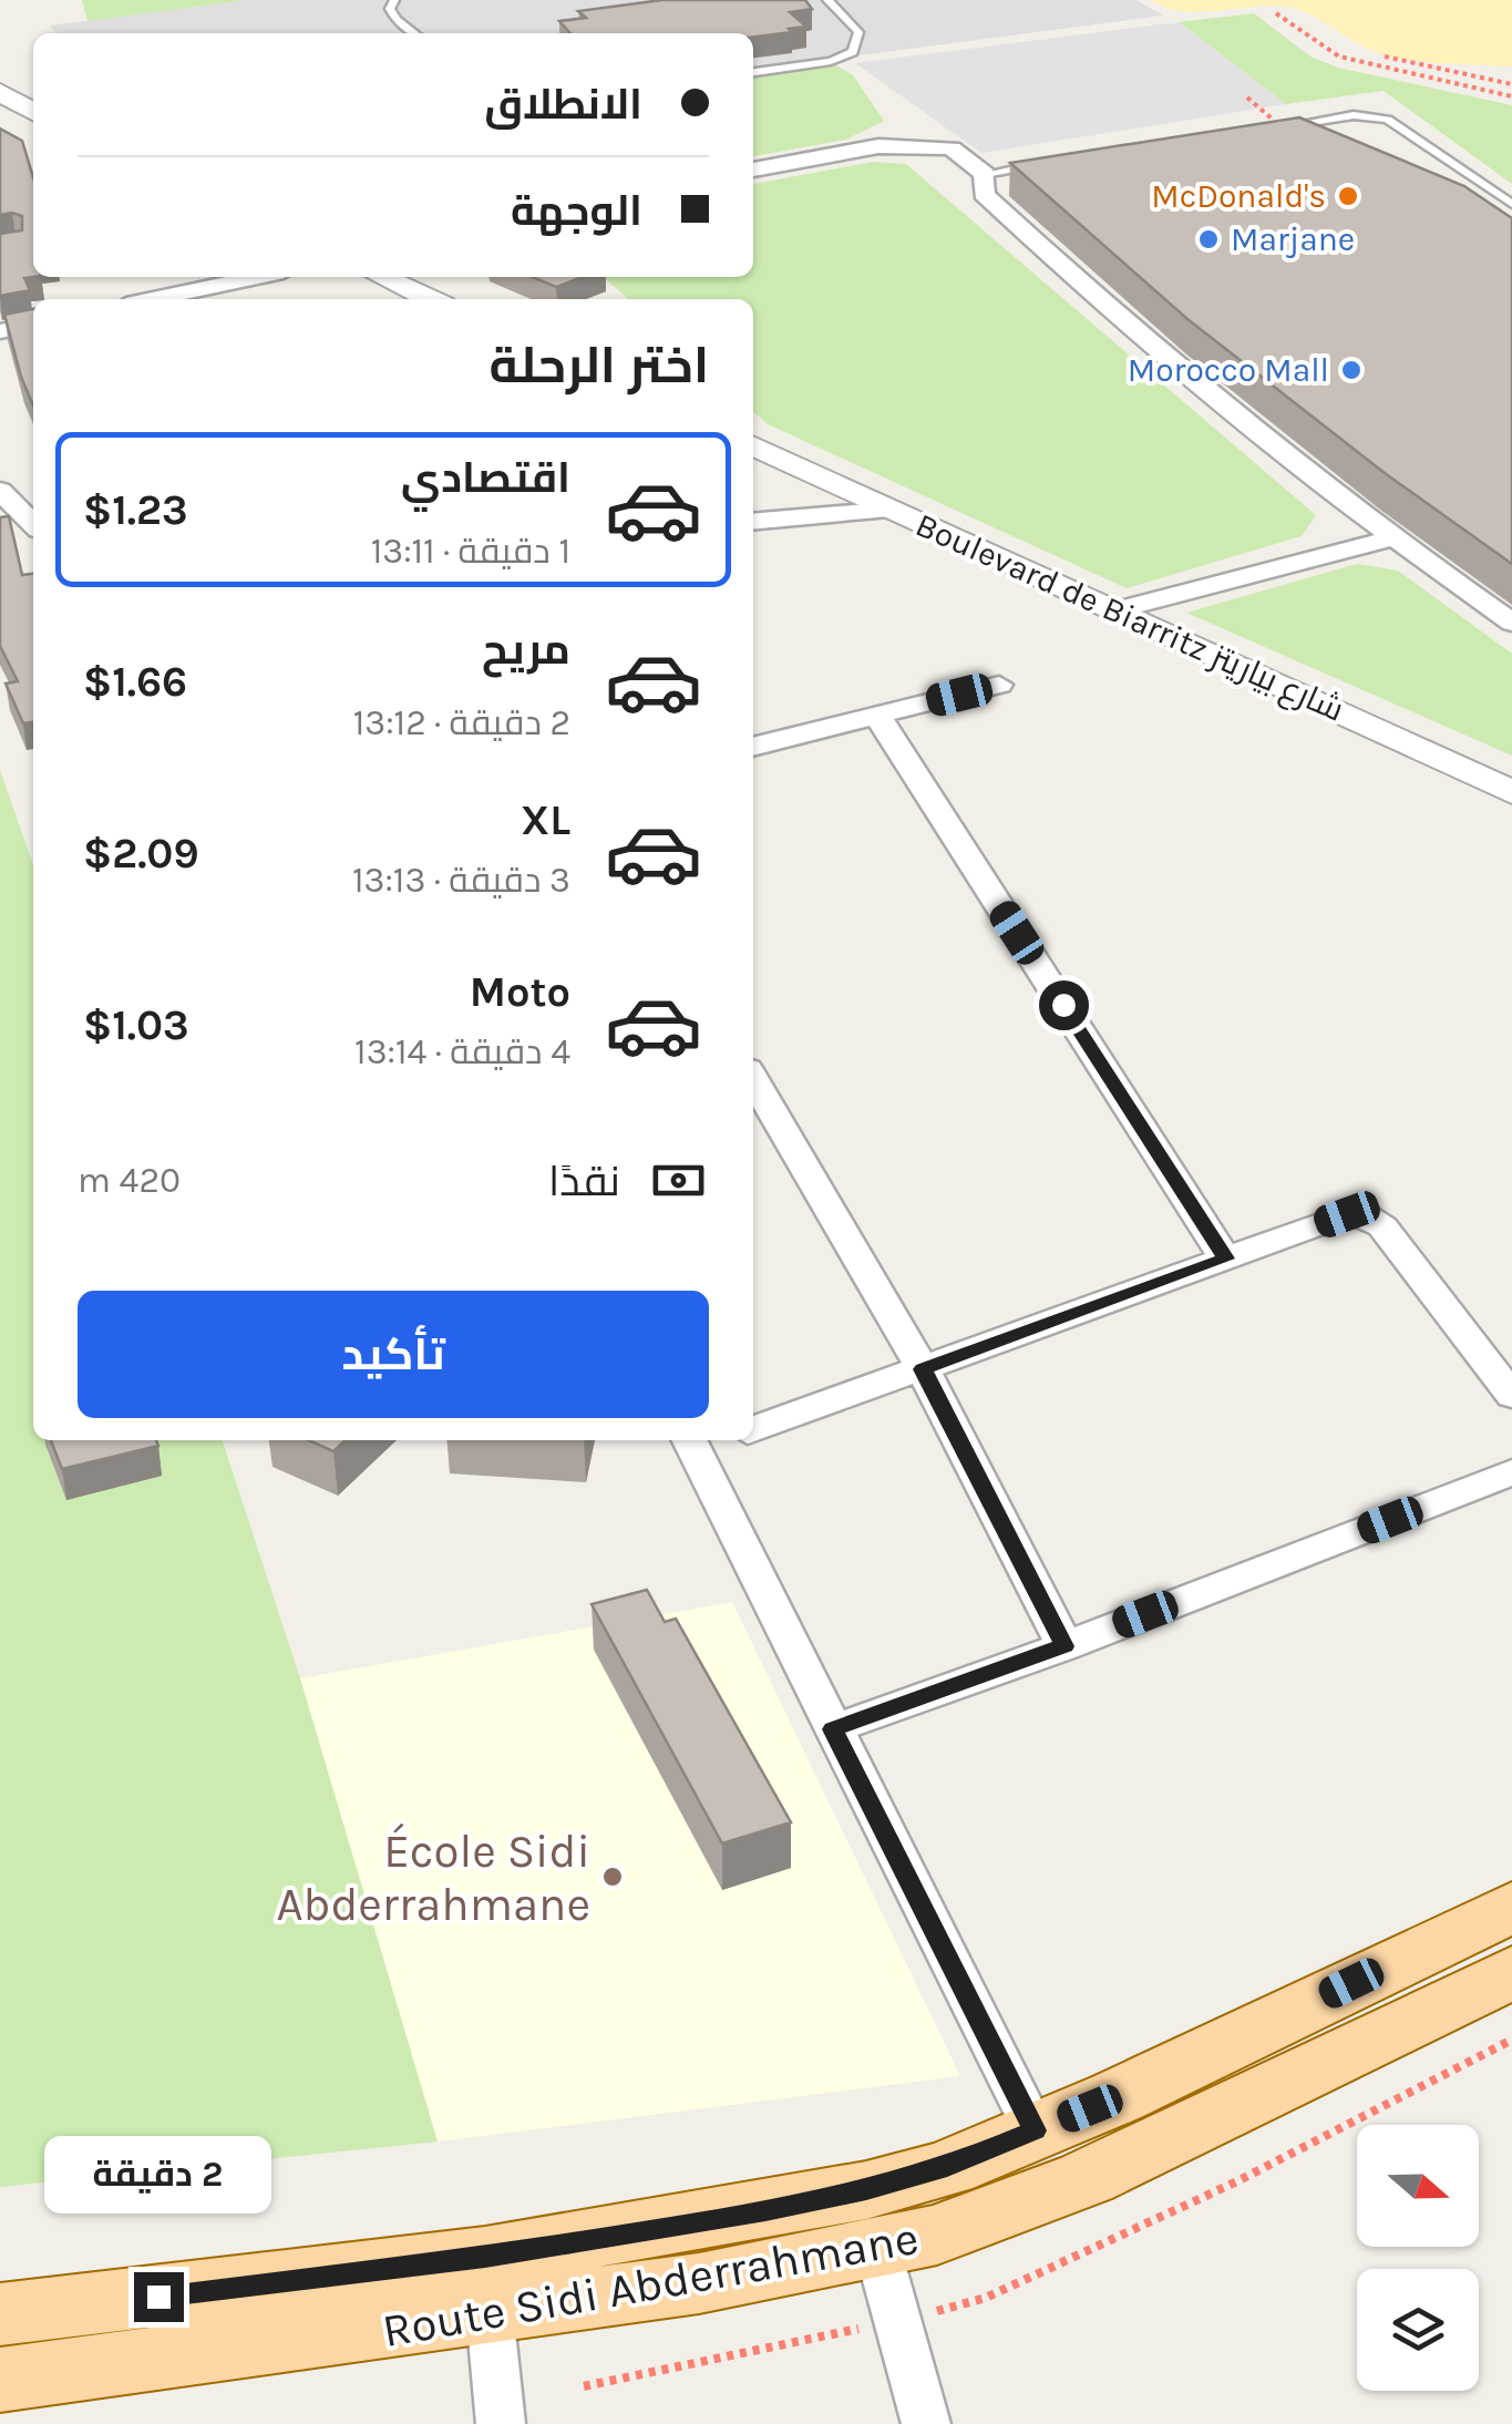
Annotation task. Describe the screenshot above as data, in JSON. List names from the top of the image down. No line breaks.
{"streets":{"main road":["Route Sidi Abderrahmane"],"street":["Boulevard de Biarritz شارع بياريتز"]},"places":["McDonald's","Marjane","Morocco Mall","École Sidi Abderrahmane"],"north":"right","page":{"banner":["الانطلاق","الوجهة"],"heading":"اختر الرحلة","list":[{"name":"اقتصادي","note":"1 دقيقة · 13:11","value":"$1.23"},{"name":"مريح","note":"2 دقيقة · 13:12","value":"$1.66"},{"name":"XL","note":"3 دقيقة · 13:13","value":"$2.09"},{"name":"Moto","note":"4 دقيقة · 13:14","value":"$1.03"}],"pay":["نقدًا","420 m"],"buttons":"تأكيد","bubble":"2 دقيقة"}}
